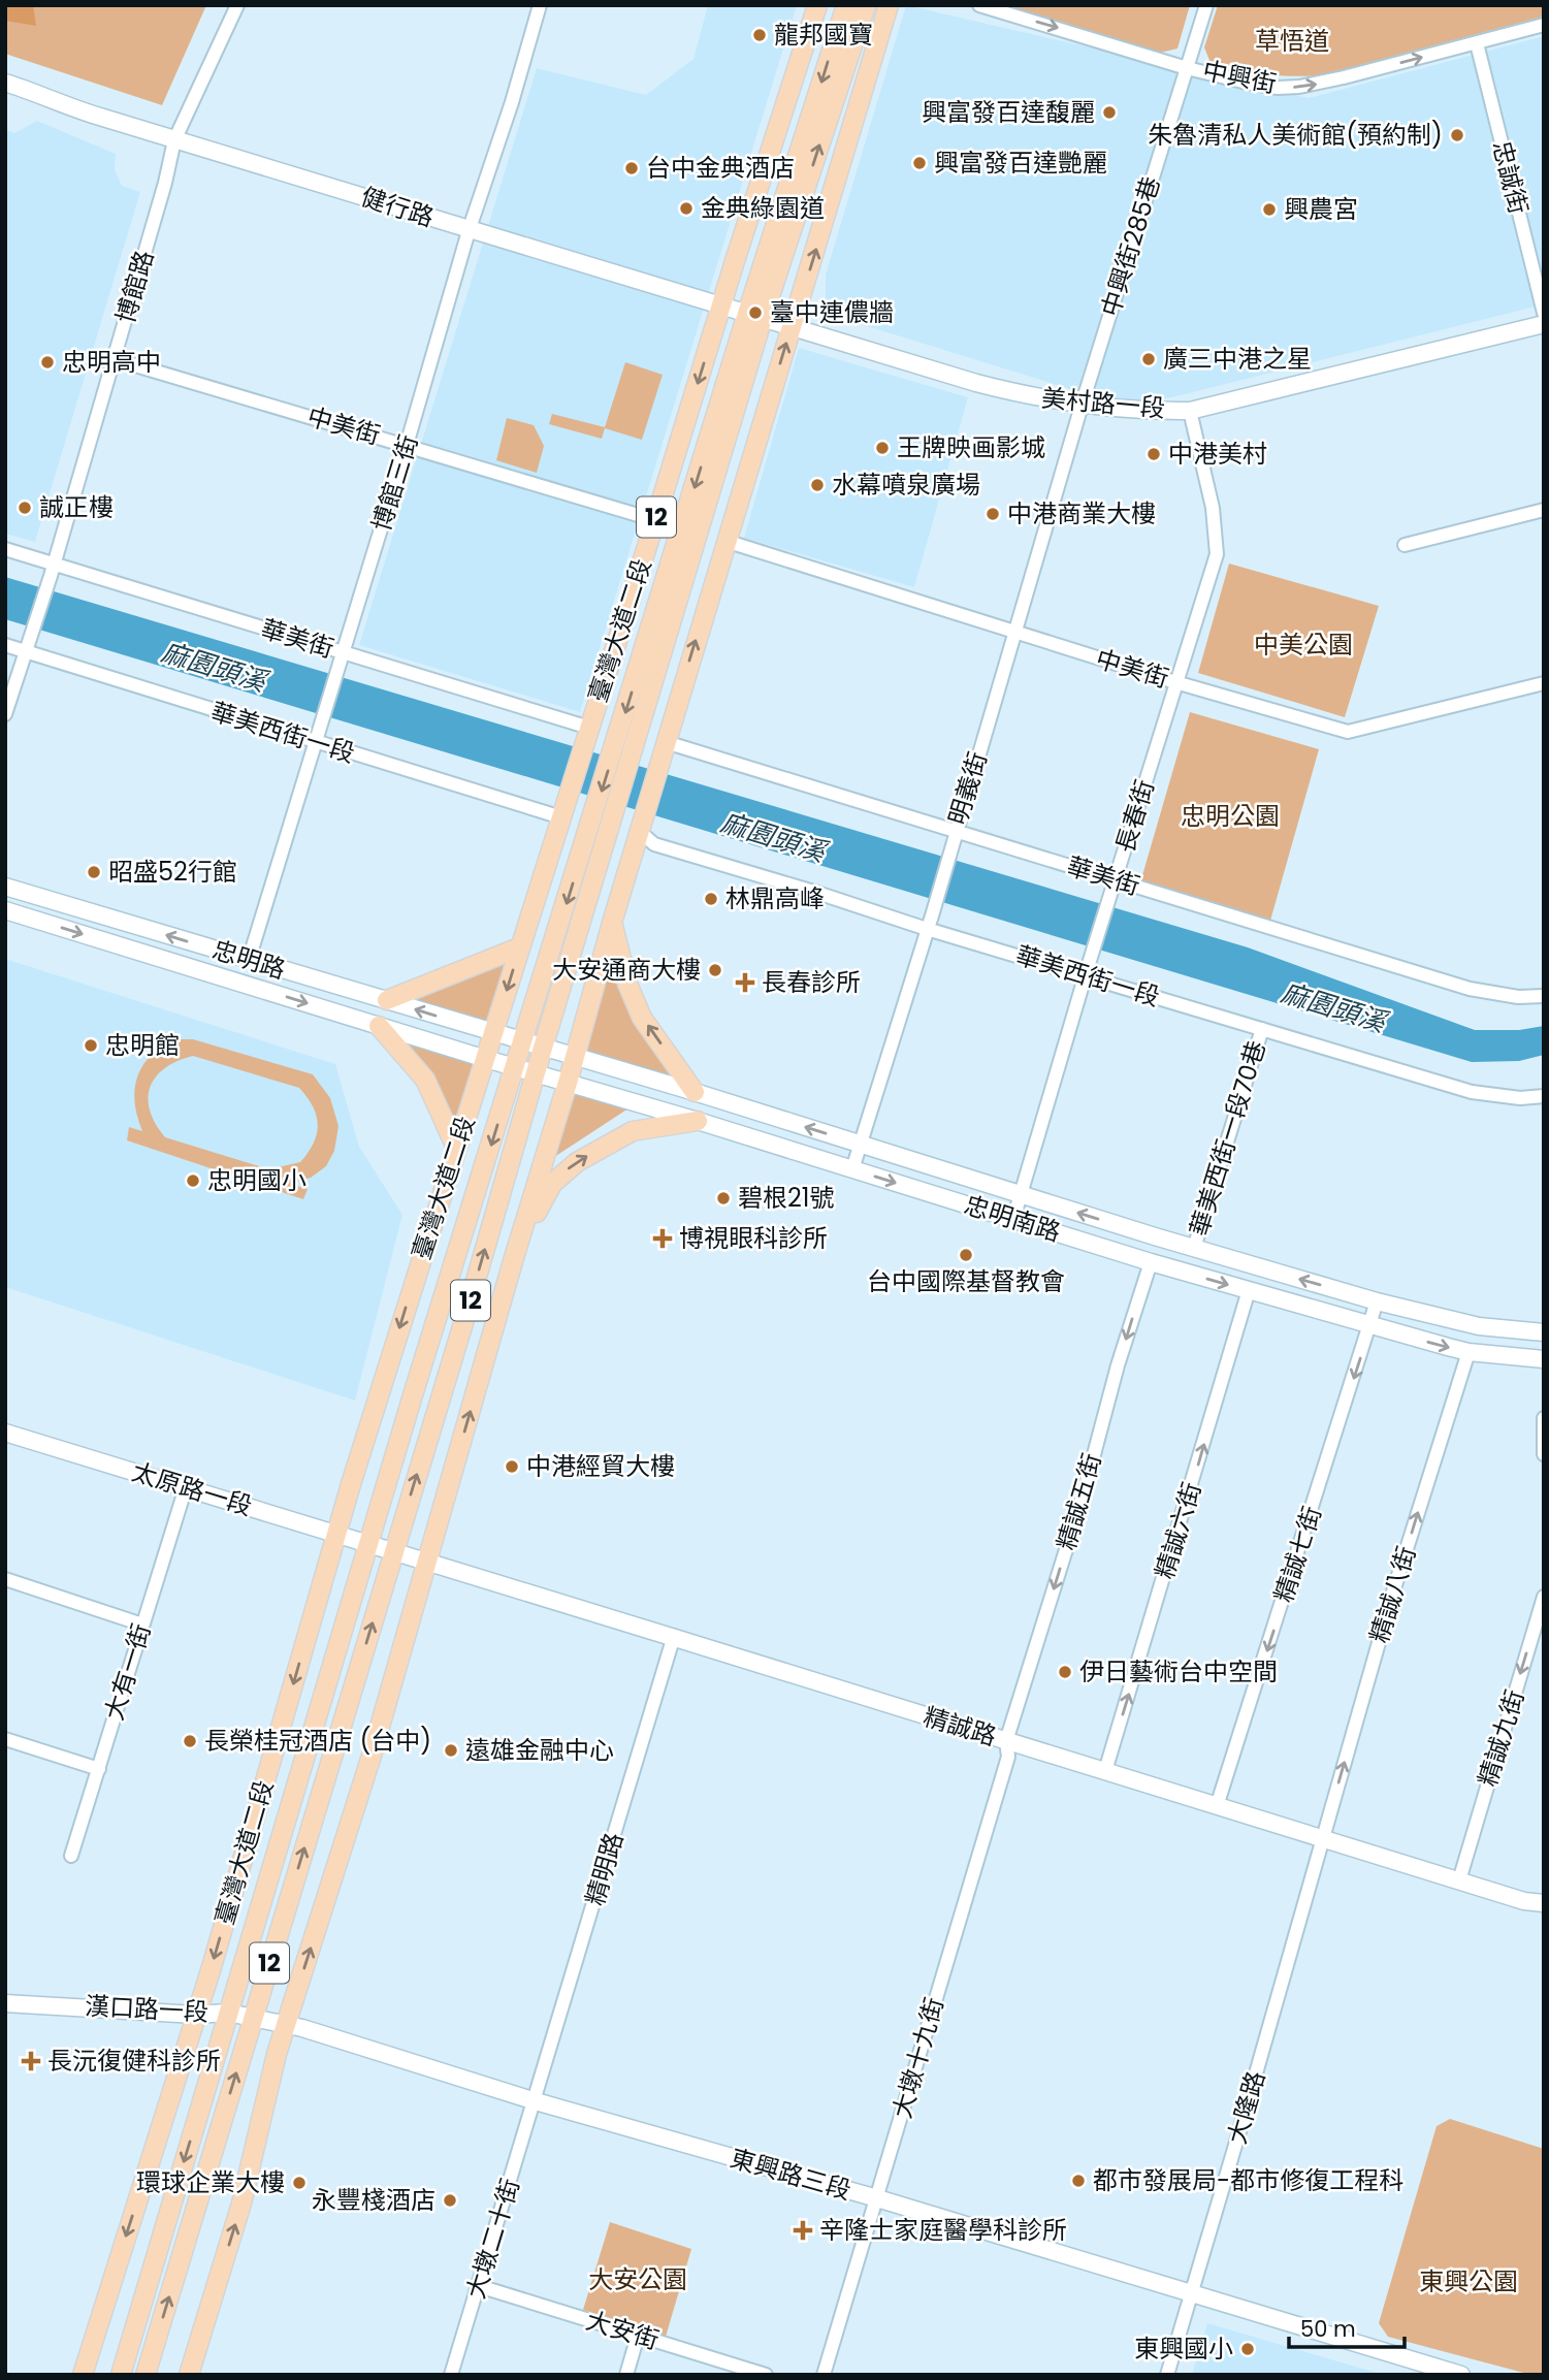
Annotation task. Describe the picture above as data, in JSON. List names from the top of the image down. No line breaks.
{"streets":{"main road":["12","臺灣大道二段"],"street":["中興街","忠誠街","健行路","中興街285巷","博館路","美村路一段","中美街","博館三街","華美街","華美西街一段","明義街","長春街","忠明路","華美西街一段70巷","忠明南路","太原路一段","精誠五街","精誠六街","精誠七街","精誠八街","大有一街","精誠路","精誠九街","精明路","漢口路一段","大墩十九街","大隆路","東興路三段","大墩二十街","大安街"]},"crossings":[["中興街","忠誠街"],["中興街","中興街285巷"],["健行路","博館路"],["健行路","美村路一段"],["健行路","博館三街"],["健行路","12"],["健行路","臺灣大道二段"],["中興街285巷","美村路一段"],["中興街285巷","明義街"],["博館路","中美街"],["博館路","華美街"],["博館路","華美西街一段"],["美村路一段","12"],["美村路一段","明義街"],["美村路一段","長春街"],["中美街","博館三街"],["中美街","12"],["中美街","臺灣大道二段"],["中美街","明義街"],["中美街","長春街"],["博館三街","華美街"],["博館三街","華美西街一段"],["博館三街","忠明路"],["12","華美街"],["12","華美西街一段"],["12","忠明南路"],["12","精誠路"],["12","漢口路一段"],["12","東興路三段"],["臺灣大道二段","華美街"],["臺灣大道二段","華美西街一段"],["臺灣大道二段","忠明路"],["臺灣大道二段","忠明南路"],["臺灣大道二段","太原路一段"],["臺灣大道二段","精誠路"],["臺灣大道二段","漢口路一段"],["華美街","明義街"],["華美街","長春街"],["華美西街一段","明義街"],["華美西街一段","長春街"],["華美西街一段","華美西街一段70巷"],["明義街","忠明南路"],["長春街","忠明南路"],["忠明路","忠明南路"],["華美西街一段70巷","忠明南路"],["忠明南路","精誠五街"],["忠明南路","精誠六街"],["忠明南路","精誠七街"],["忠明南路","精誠八街"],["太原路一段","大有一街"],["太原路一段","精誠路"],["精誠五街","精誠路"],["精誠五街","大墩十九街"],["精誠六街","精誠路"],["精誠七街","精誠路"],["精誠八街","精誠路"],["精誠八街","大隆路"],["精誠路","精誠九街"],["精誠路","精明路"],["精誠路","大墩十九街"],["精誠路","大隆路"],["精明路","東興路三段"],["精明路","大墩二十街"],["漢口路一段","東興路三段"],["大墩十九街","東興路三段"],["大隆路","東興路三段"],["東興路三段","大墩二十街"],["大墩二十街","大安街"]],"one_way":["中興街","精誠五街","精誠六街","精誠七街","精誠八街","精誠九街"],"water":["麻園頭溪"],"parks":["草悟道","中美公園","忠明公園","大安公園","東興公園"],"places":{"other":["龍邦國寶","興富發百達馥麗","朱魯清私人美術館(預約制)","興富發百達艷麗","台中金典酒店","金典綠園道","興農宮","臺中連儂牆","廣三中港之星","忠明高中","王牌映画影城","中港美村","水幕噴泉廣場","誠正樓","中港商業大樓","昭盛52行館","林鼎高峰","大安通商大樓","忠明館","忠明國小","碧根21號","台中國際基督教會","中港經貿大樓","伊日藝術台中空間","長榮桂冠酒店 (台中)","遠雄金融中心","都市發展局-都市修復工程科","環球企業大樓","永豐棧酒店","東興國小"],"health":["長春診所","博視眼科診所","長沅復健科診所","辛隆士家庭醫學科診所"]},"scale_bar":"50 m"}
